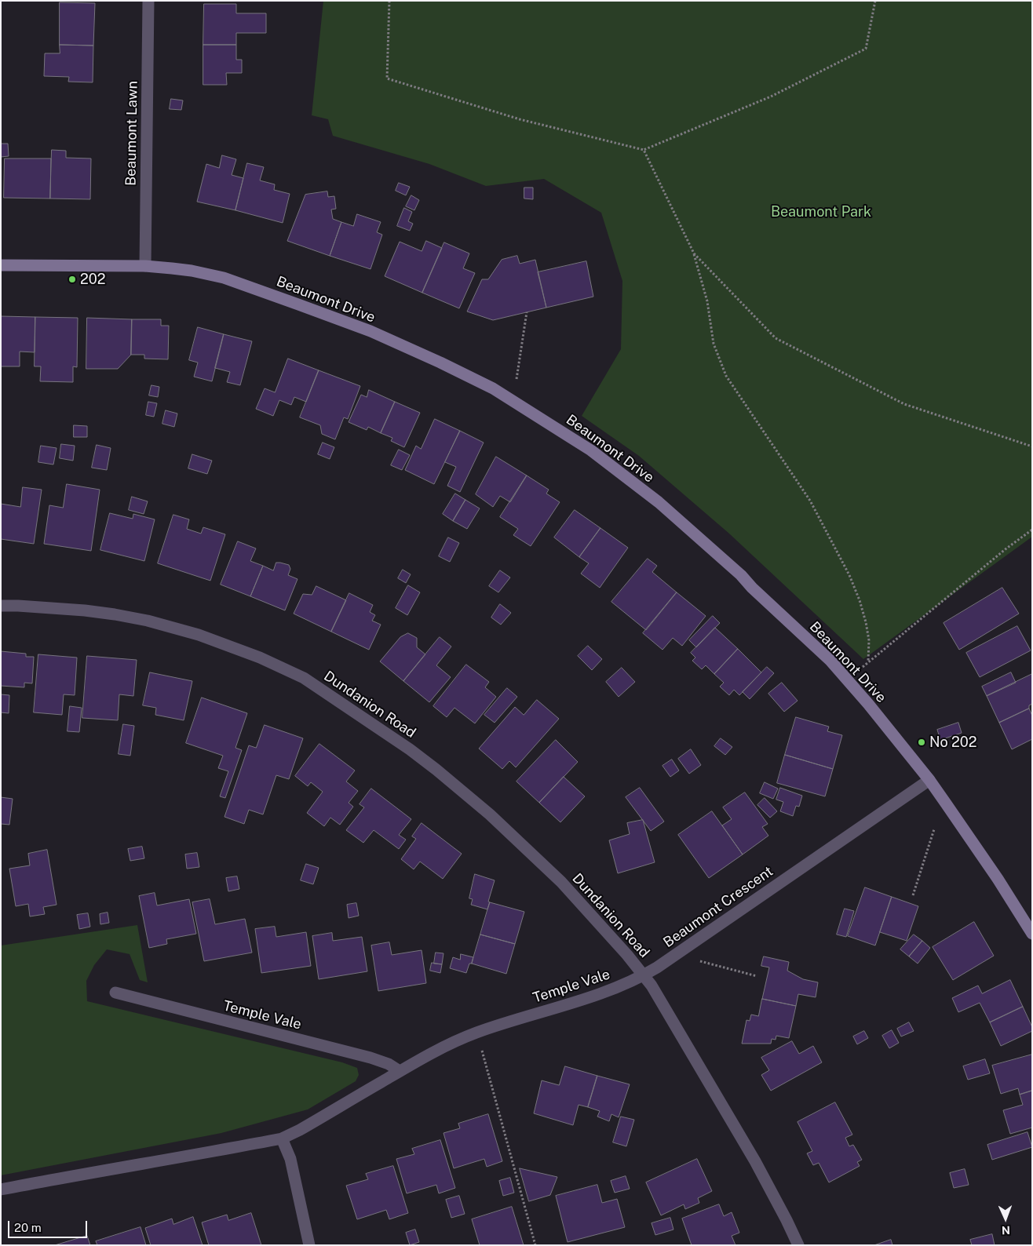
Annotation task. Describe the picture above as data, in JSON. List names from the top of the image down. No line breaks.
{"streets":{"street":["Beaumont Lawn","Beaumont Drive","Dundanion Road","Beaumont Crescent","Temple Vale"]},"crossings":[["Beaumont Lawn","Beaumont Drive"],["Beaumont Drive","Beaumont Crescent"],["Dundanion Road","Beaumont Crescent"],["Dundanion Road","Temple Vale"],["Beaumont Crescent","Temple Vale"]],"parks":["Beaumont Park"],"places":["202","No 202"],"scale_bar":"20 m","north":"bottom"}
